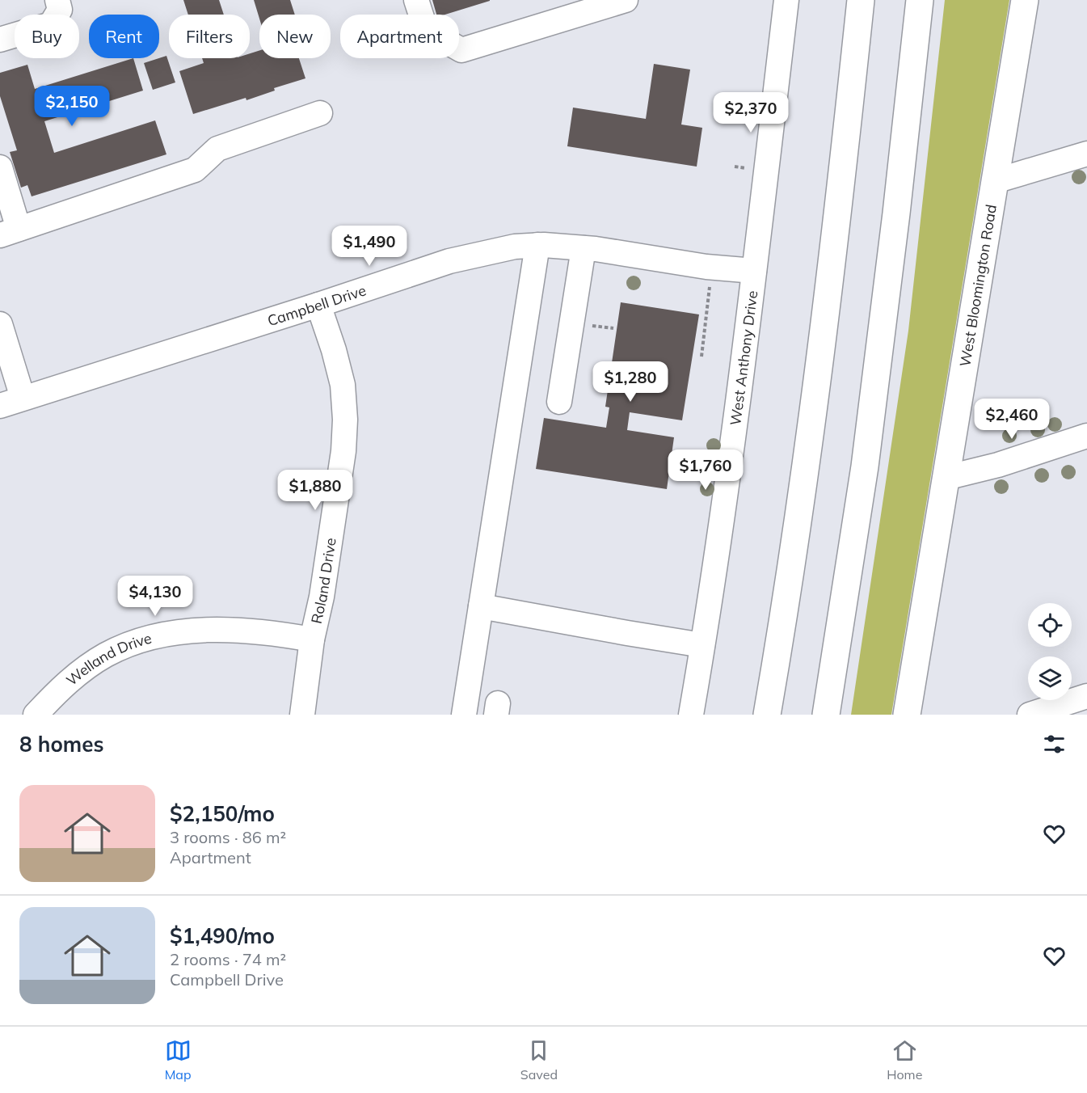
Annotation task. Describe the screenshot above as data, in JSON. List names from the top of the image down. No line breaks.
{"streets":{"main road":["West Bloomington Road"],"street":["Campbell Drive","West Anthony Drive","Roland Drive","Welland Drive"]},"crossings":[["Campbell Drive","West Anthony Drive"],["Campbell Drive","Roland Drive"],["Roland Drive","Welland Drive"]],"page":{"chip":["Buy","Rent","Filters","New","Apartment"],"price":["$2,150","$2,370","$1,490","$1,280","$2,460","$1,760","$1,880","$4,130"],"heading":"8 homes","list":[{"name":"$2,150/mo","note":"3 rooms · 86 m² · Apartment"},{"name":"$1,490/mo","note":"2 rooms · 74 m² · Campbell Drive"}],"tabs":["Map","Saved","Home"]}}
